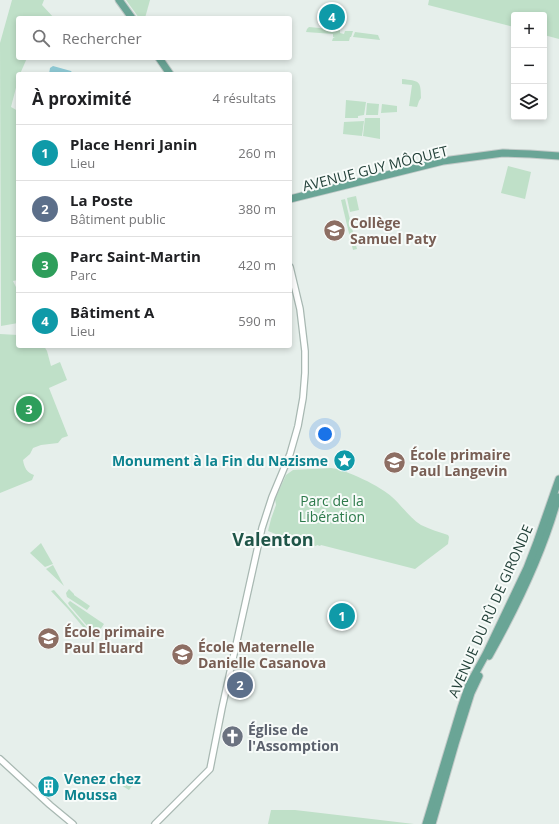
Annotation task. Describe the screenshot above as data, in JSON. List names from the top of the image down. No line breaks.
{"streets":{"main road":["AVENUE GUY MÔQUET","AVENUE DU RÛ DE GIRONDE"]},"districts":["Valenton"],"parks":["Parc de la Libération"],"places":{"school or university":["Collège Samuel Paty","École primaire Paul Langevin","École primaire Paul Eluard","École Maternelle Danielle Casanova"],"place":["Monument à la Fin du Nazisme"],"church":["Église de l'Assomption"],"building":["Venez chez Moussa"]},"page":{"pins":["4","3","1","2"],"map_buttons":["+","−"],"search":"Rechercher","heading":["À proximité","4 résultats"],"list":[{"mark":"1","name":"Place Henri Janin","note":"Lieu","value":"260 m"},{"mark":"2","name":"La Poste","note":"Bâtiment public","value":"380 m"},{"mark":"3","name":"Parc Saint-Martin","note":"Parc","value":"420 m"},{"mark":"4","name":"Bâtiment A","note":"Lieu","value":"590 m"}]}}
